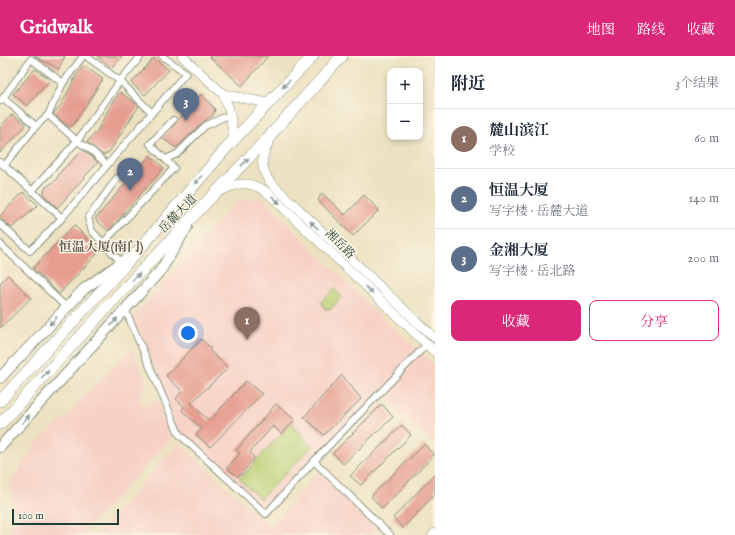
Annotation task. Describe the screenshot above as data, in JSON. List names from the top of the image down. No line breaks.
{"streets":{"highway":["岳麓大道"],"main road":["湘岳路"]},"crossings":[["岳麓大道","湘岳路"]],"districts":["恒温大厦(南门)"],"scale_bar":"100 m","page":{"header":"Gridwalk","nav":["地图","路线","收藏"],"heading":["附近","3个结果"],"map_buttons":["+","−"],"pins":["3","2","1"],"list":[{"mark":"1","name":"麓山滨江","note":"学校","value":"60 m"},{"mark":"2","name":"恒温大厦","note":"写字楼 · 岳麓大道","value":"140 m"},{"mark":"3","name":"金湘大厦","note":"写字楼 · 岳北路","value":"200 m"}],"buttons":["收藏","分享"],"scale":"100 m"}}
